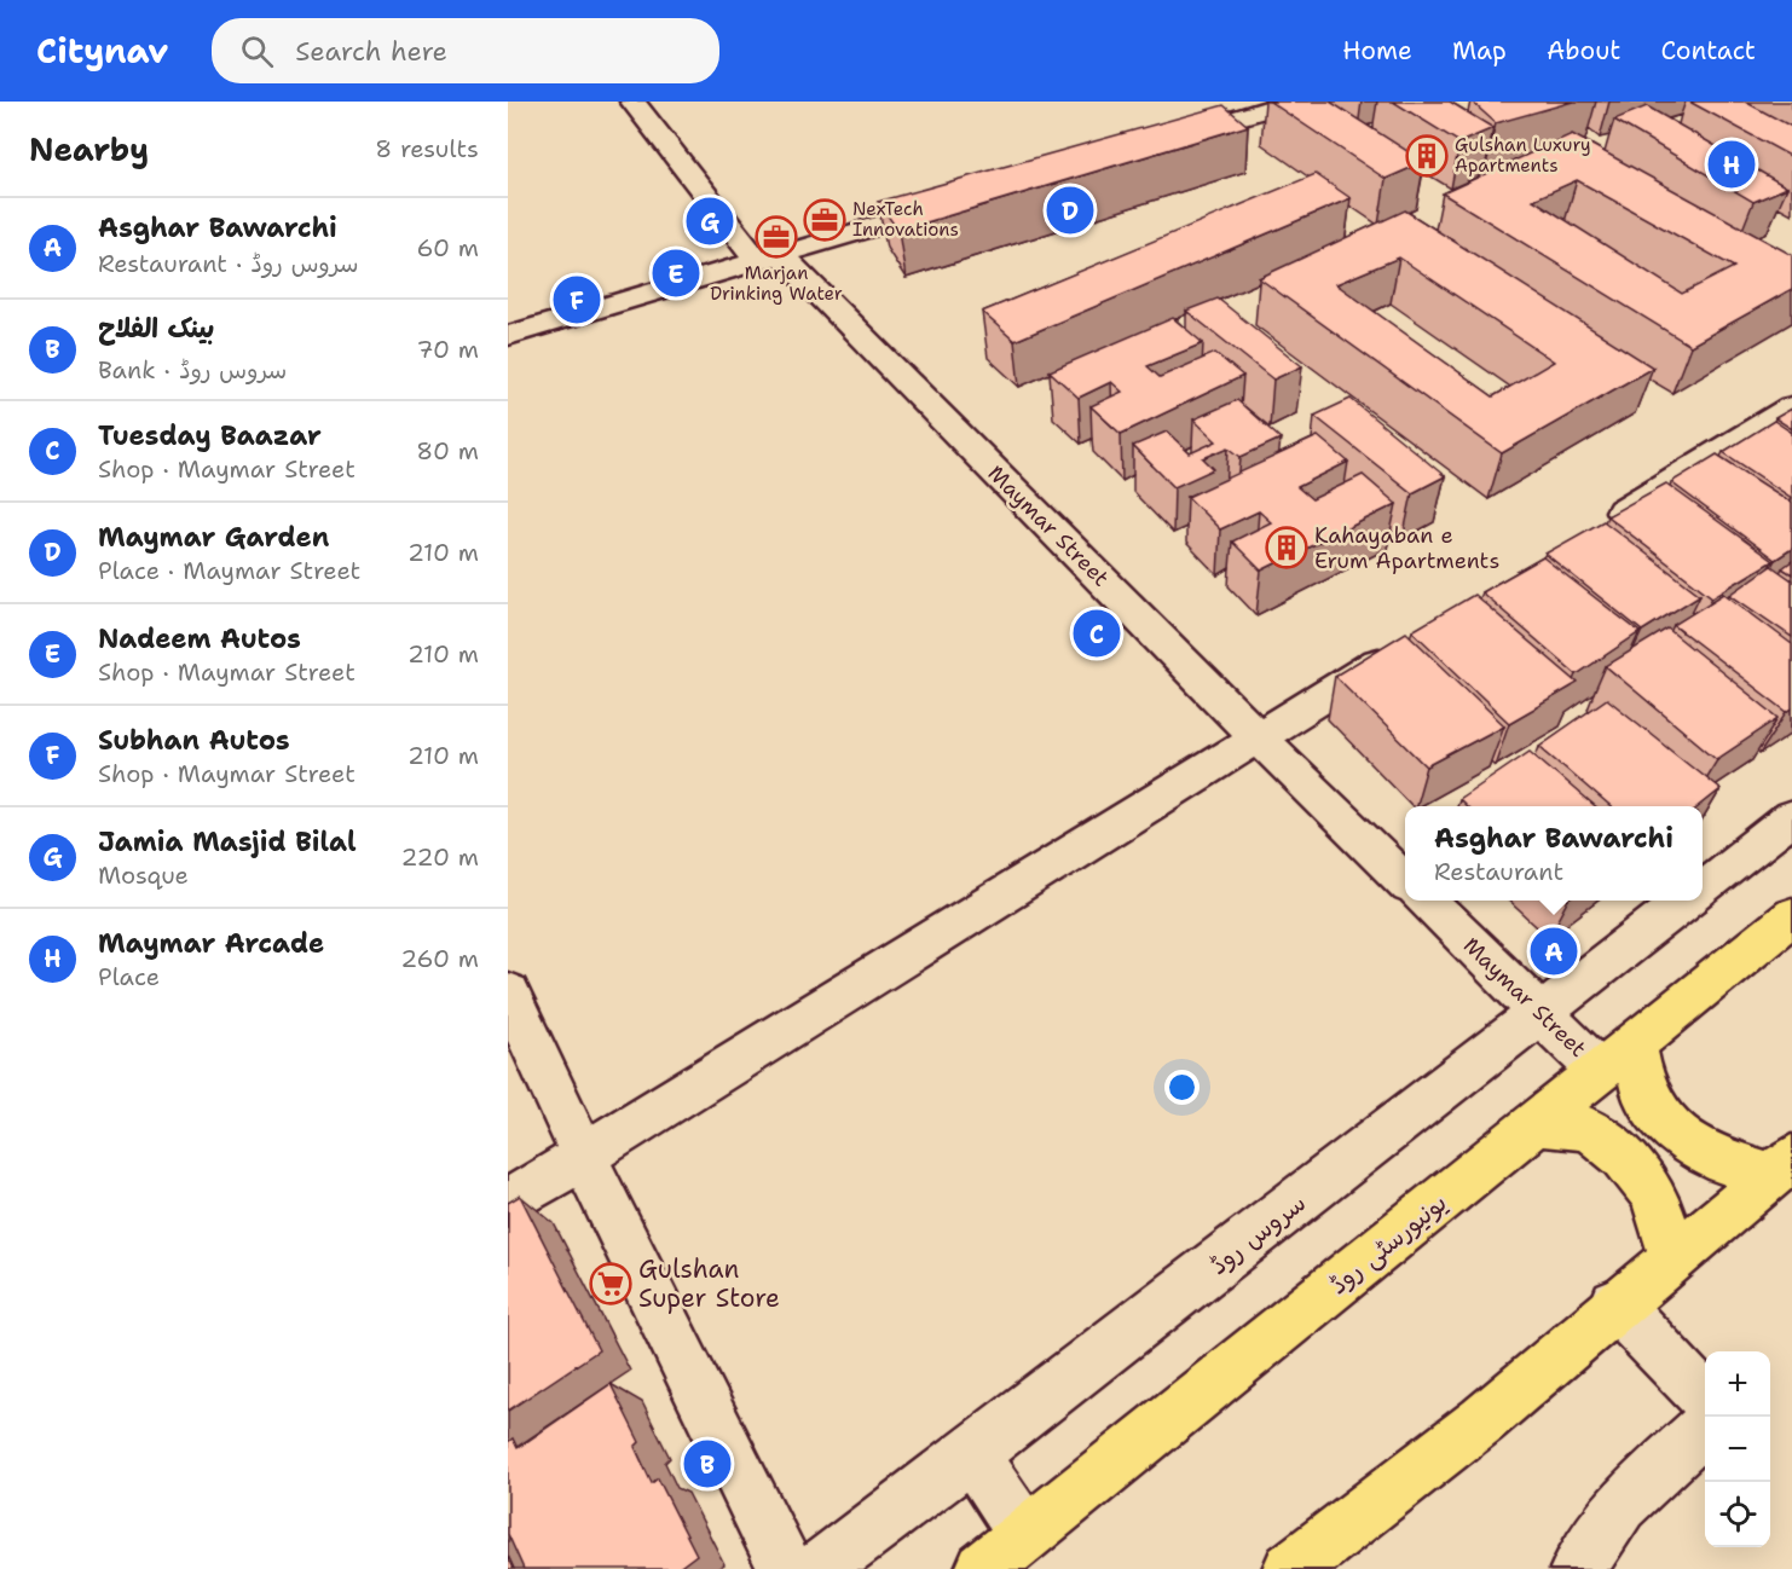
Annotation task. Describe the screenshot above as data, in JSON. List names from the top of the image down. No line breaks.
{"streets":{"main road":["یونیورسٹی روڈ"],"street":["Maymar Street","سروس روڈ"]},"crossings":[["Maymar Street","سروس روڈ"],["Maymar Street","یونیورسٹی روڈ"]],"places":{"building":["Gulshan Luxury Apartments","Kahayaban e Erum Apartments"],"office":["NexTech Innovations","Marjan Drinking Water"],"supermarket":["Gulshan Super Store"]},"page":{"header":"Citynav","search":"Search here","nav":["Home","Map","About","Contact"],"heading":["Nearby","8 results"],"pins":["H","D","G","E","F","C","A","B"],"list":[{"mark":"A","name":"Asghar Bawarchi","note":"Restaurant · سروس روڈ","value":"60 m"},{"mark":"B","name":"بینک الفلاح","note":"Bank · سروس روڈ","value":"70 m"},{"mark":"C","name":"Tuesday Baazar","note":"Shop · Maymar Street","value":"80 m"},{"mark":"D","name":"Maymar Garden","note":"Place · Maymar Street","value":"210 m"},{"mark":"E","name":"Nadeem Autos","note":"Shop · Maymar Street","value":"210 m"},{"mark":"F","name":"Subhan Autos","note":"Shop · Maymar Street","value":"210 m"},{"mark":"G","name":"Jamia Masjid Bilal","note":"Mosque","value":"220 m"},{"mark":"H","name":"Maymar Arcade","note":"Place","value":"260 m"}],"popup":["Asghar Bawarchi","Restaurant"],"map_buttons":["+","−"]}}
